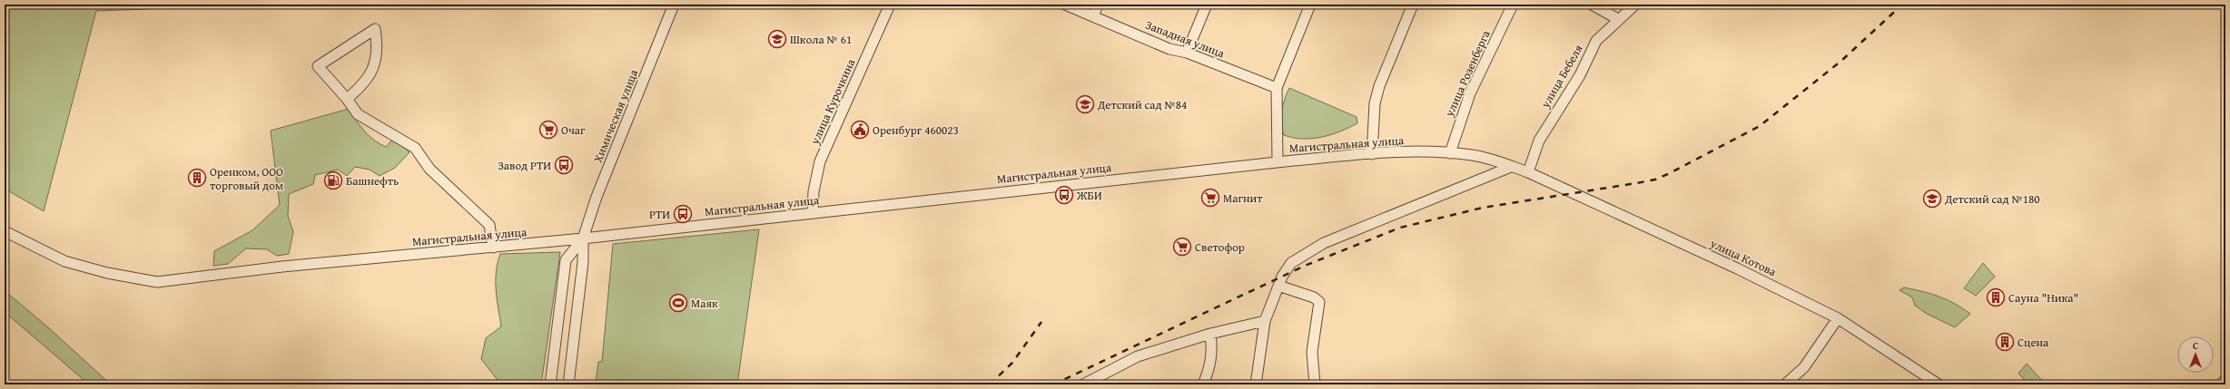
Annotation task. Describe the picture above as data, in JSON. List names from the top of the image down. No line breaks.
{"streets":{"street":["Западная улица","улица Розенберга","улица Бебеля","улица Курочкина","Химическая улица","Магистральная улица","улица Котова"]},"crossings":[["улица Розенберга","Магистральная улица"],["улица Бебеля","Магистральная улица"],["улица Бебеля","улица Котова"],["улица Курочкина","Магистральная улица"],["Химическая улица","Магистральная улица"],["Магистральная улица","улица Котова"]],"places":{"school or university":["Школа № 61","Детский сад №84","Детский сад №180"],"supermarket":["Очаг","Магнит","Светофор"],"public building":["Оренбург 460023"],"bus stop":["Завод РТИ","ЖБИ","РТИ"],"building":["Оренком, ООО торговый дом","Сауна \"Ника\"","Сцена"],"fuel station":["Башнефть"],"sports":["Маяк"]},"north":"top"}
